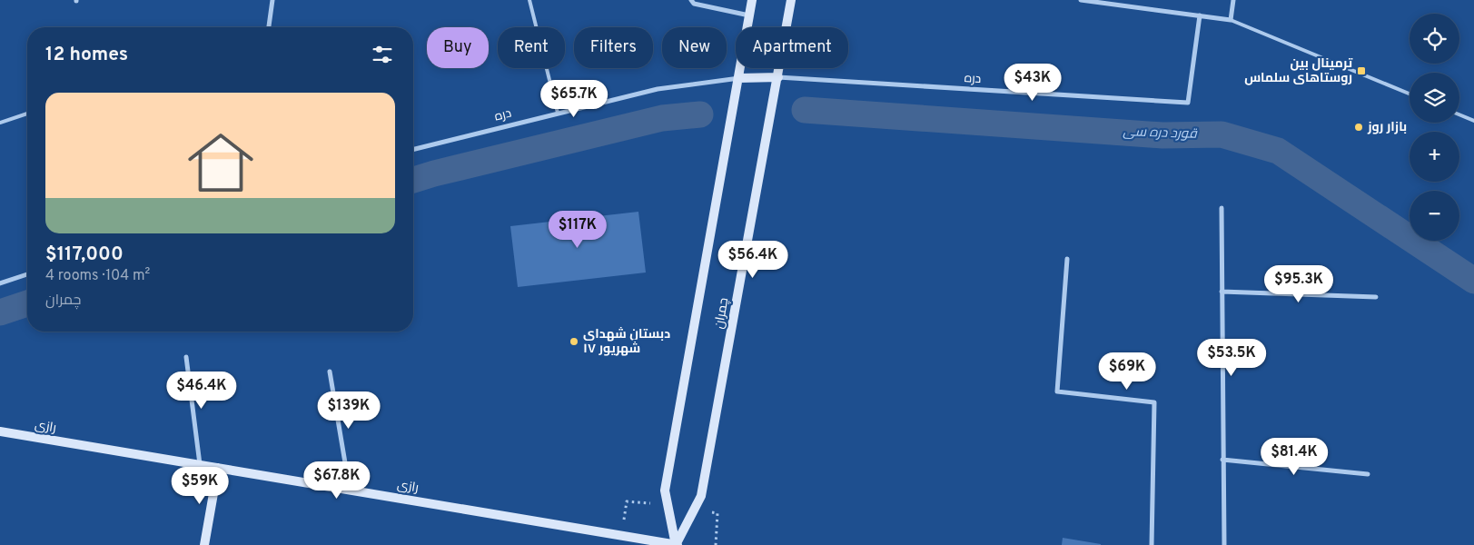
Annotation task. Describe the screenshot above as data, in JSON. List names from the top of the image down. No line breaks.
{"streets":{"street":["دره","چمران","رازی"]},"crossings":[["دره","چمران"],["چمران","رازی"]],"water":["قورد دره سی"],"places":{"transit":["ترمینال بین روستاهای سلماس"],"other":["بازار روز","دبستان شهدای ۱۷ شهریور"]},"page":{"map_buttons":["+","−"],"chip":["Buy","Rent","Filters","New","Apartment"],"heading":"12 homes","price":["$43K","$65.7K","$117K","$56.4K","$95.3K","$53.5K","$69K","$46.4K","$139K","$81.4K","$67.8K","$59K"],"list":[{"name":"$117,000","note":"4 rooms · 104 m² · چمران"}]}}
